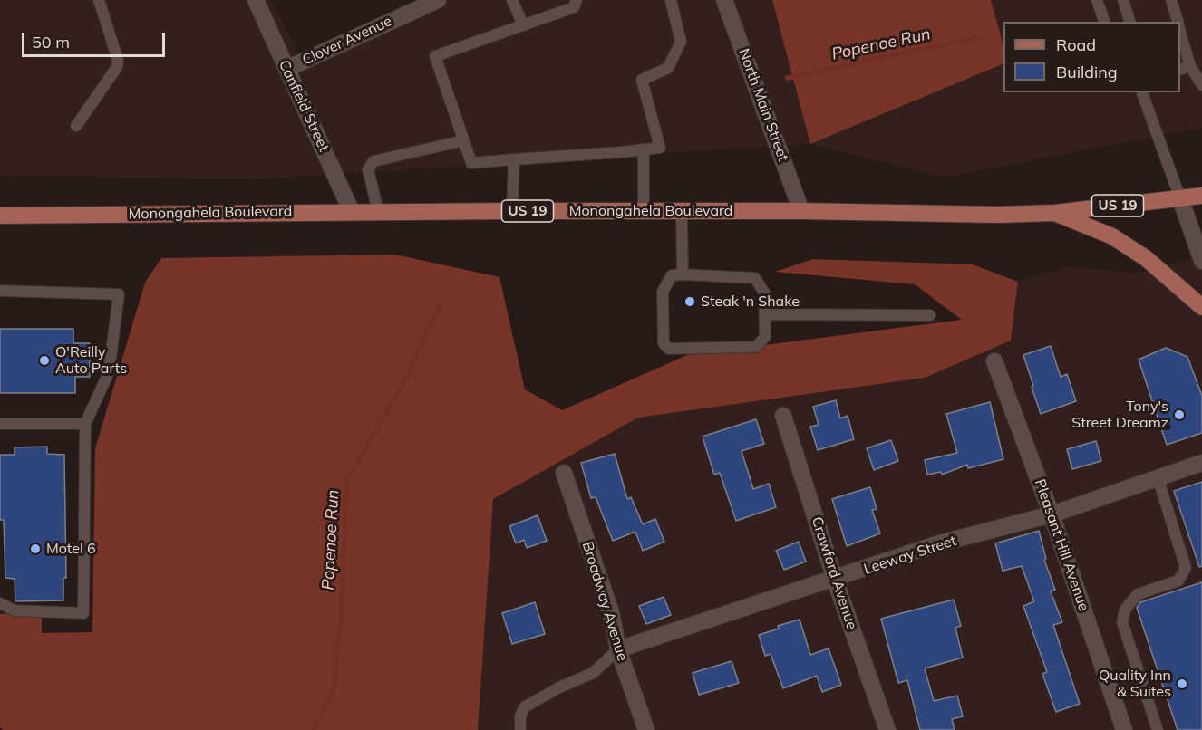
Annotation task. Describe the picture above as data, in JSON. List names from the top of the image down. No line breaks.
{"streets":{"main road":["US 19","Monongahela Boulevard"],"street":["Clover Avenue","North Main Street","Canfield Street","Pleasant Hill Avenue","Leeway Street","Crawford Avenue","Broadway Avenue"]},"crossings":[["Clover Avenue","Canfield Street"],["North Main Street","Monongahela Boulevard"],["Canfield Street","Monongahela Boulevard"],["Pleasant Hill Avenue","Leeway Street"],["Leeway Street","Crawford Avenue"],["Leeway Street","Broadway Avenue"]],"water":["Popenoe Run"],"places":["Steak 'n Shake","O'Reilly Auto Parts","Tony's Street Dreamz","Motel 6","Quality Inn & Suites"],"legend":["Road","Building"],"scale_bar":"50 m"}
